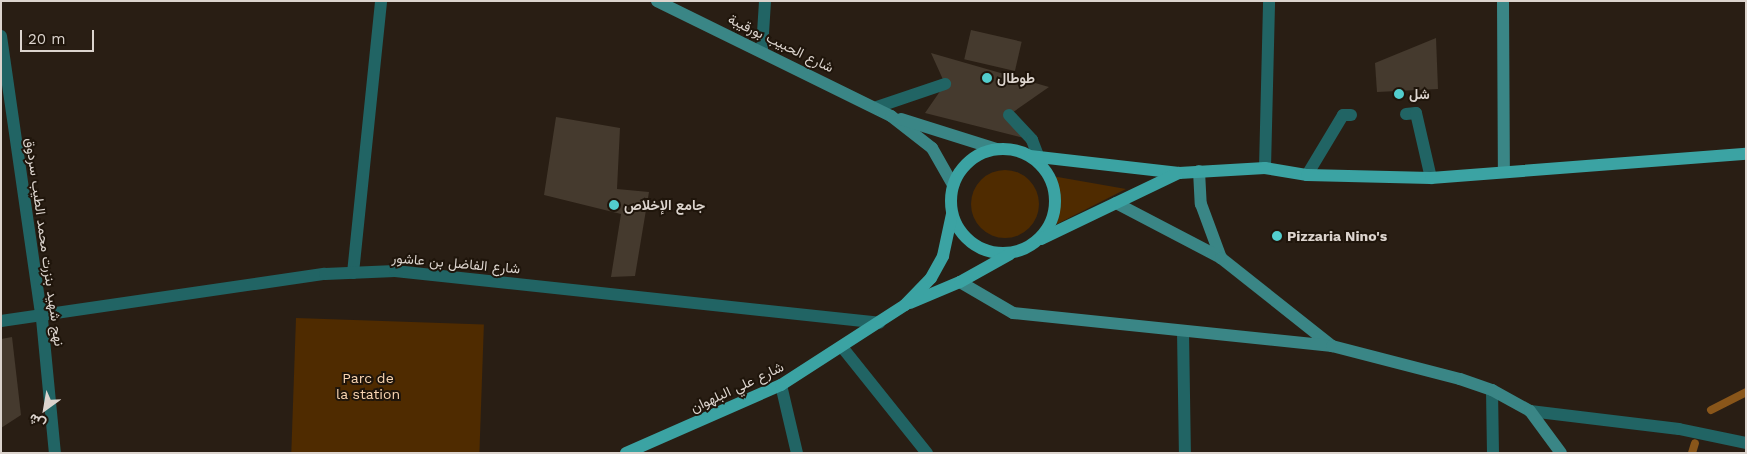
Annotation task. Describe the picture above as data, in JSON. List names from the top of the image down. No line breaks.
{"streets":{"main road":["شارع علي البلهوان"],"street":["شارع الحبيب بورقيبة","نهج شهيد بنزرت محمد الطيب سردوق","شارع الفاضل بن عاشور"]},"crossings":[["نهج شهيد بنزرت محمد الطيب سردوق","شارع الفاضل بن عاشور"],["شارع الفاضل بن عاشور","شارع علي البلهوان"]],"parks":["Parc de la station"],"places":["طوطال","شل","جامع الإخلاص","Pizzaria Nino's"],"scale_bar":"20 m","north":"bottom left"}
